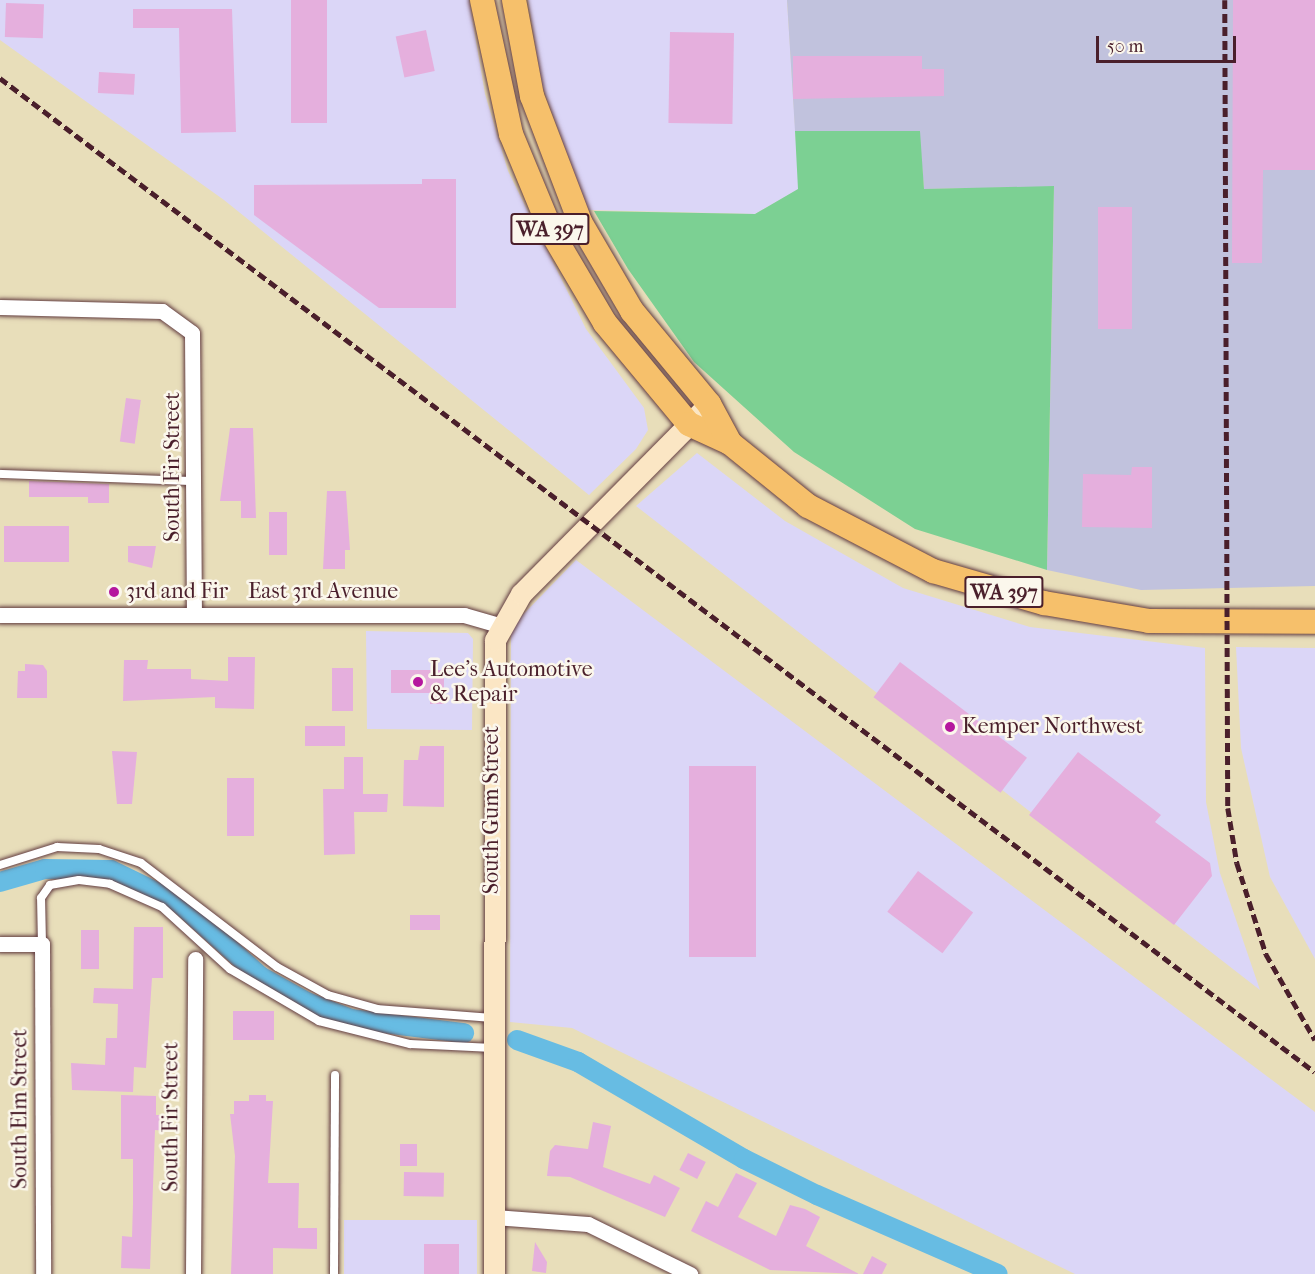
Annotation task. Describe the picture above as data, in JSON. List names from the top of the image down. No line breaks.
{"streets":{"main road":["WA 397","South Gum Street"],"street":["South Fir Street","East 3rd Avenue","South Elm Street"]},"crossings":[["WA 397","South Gum Street"],["South Fir Street","East 3rd Avenue"],["East 3rd Avenue","South Gum Street"]],"places":["3rd and Fir","Lee's Automotive & Repair","Kemper Northwest"],"scale_bar":"50 m"}
